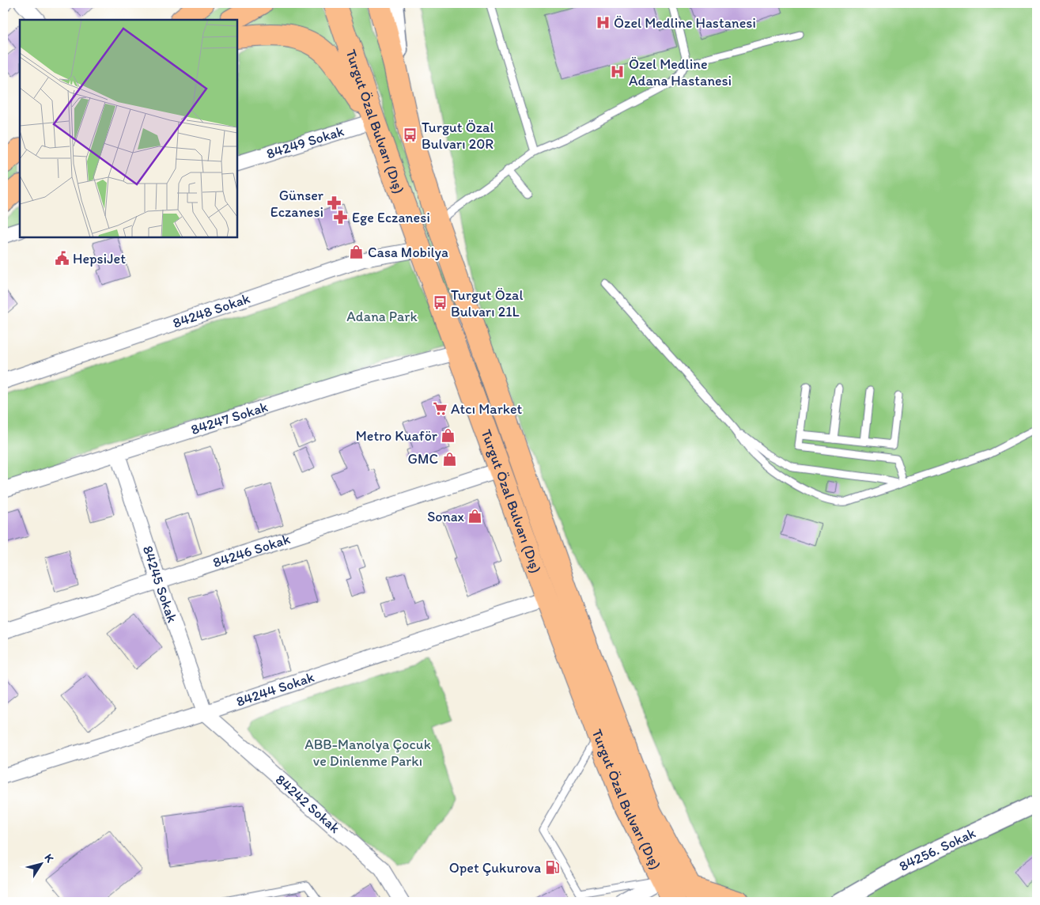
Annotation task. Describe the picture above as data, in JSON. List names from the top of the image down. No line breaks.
{"streets":{"main road":["Turgut Özal Bulvarı (Dış)"],"street":["84249 Sokak","84248 Sokak","84247 Sokak","84246 Sokak","84245 Sokak","84244 Sokak","84242 Sokak","84256. Sokak"]},"crossings":[["Turgut Özal Bulvarı (Dış)","84249 Sokak"],["Turgut Özal Bulvarı (Dış)","84248 Sokak"],["Turgut Özal Bulvarı (Dış)","84247 Sokak"],["Turgut Özal Bulvarı (Dış)","84246 Sokak"],["Turgut Özal Bulvarı (Dış)","84244 Sokak"],["84247 Sokak","84245 Sokak"],["84246 Sokak","84245 Sokak"],["84245 Sokak","84244 Sokak"],["84245 Sokak","84242 Sokak"],["84244 Sokak","84242 Sokak"]],"parks":["Adana Park","ABB-Manolya Çocuk ve Dinlenme Parkı"],"places":{"hospital":["Özel Medline Hastanesi","Özel Medline Adana Hastanesi"],"bus stop":["Turgut Özal Bulvarı 20R","Turgut Özal Bulvarı 21L"],"pharmacy":["Günser Eczanesi","Ege Eczanesi"],"shop":["Casa Mobilya","Metro Kuaför","GMC","Sonax"],"public building":["HepsiJet"],"supermarket":["Atcı Market"],"fuel station":["Opet Çukurova"]},"north":"top right"}
